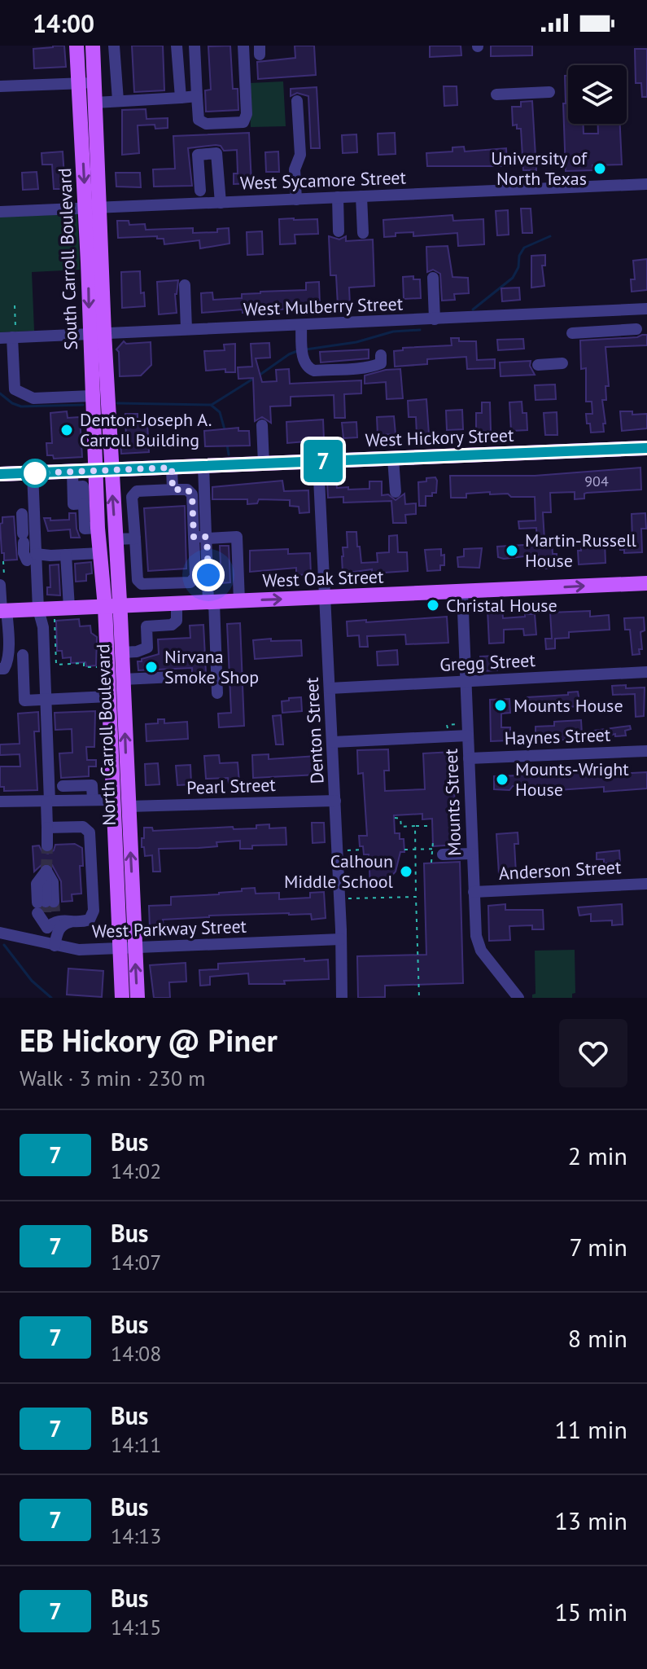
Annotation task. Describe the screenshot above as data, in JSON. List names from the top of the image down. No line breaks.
{"streets":{"main road":["South Carroll Boulevard","West Hickory Street","West Oak Street","North Carroll Boulevard"],"street":["West Sycamore Street","West Mulberry Street","Gregg Street","Denton Street","Haynes Street","Pearl Street","Mounts Street","Anderson Street","West Parkway Street"]},"crossings":[["West Sycamore Street","South Carroll Boulevard"],["South Carroll Boulevard","West Mulberry Street"],["South Carroll Boulevard","West Hickory Street"],["South Carroll Boulevard","North Carroll Boulevard"],["West Hickory Street","Denton Street"],["West Hickory Street","North Carroll Boulevard"],["West Oak Street","Denton Street"],["West Oak Street","North Carroll Boulevard"],["West Oak Street","Mounts Street"],["Gregg Street","Denton Street"],["Gregg Street","Mounts Street"],["Denton Street","Pearl Street"],["Denton Street","West Parkway Street"],["North Carroll Boulevard","Pearl Street"],["North Carroll Boulevard","West Parkway Street"],["Haynes Street","Mounts Street"],["Mounts Street","Anderson Street"]],"one_way":["West Oak Street"],"places":["University of North Texas","Denton-Joseph A. Carroll Building","Martin-Russell House","Christal House","Nirvana Smoke Shop","Mounts House","Mounts-Wright House","Calhoun Middle School"],"lines":["bus line 7"],"house_numbers":["904"],"page":{"status":"14:00","on_map":"7","heading":["EB Hickory @ Piner","Walk · 3 min · 230 m"],"list":[{"mark":"7","name":"Bus","note":"14:02","value":"2 min"},{"mark":"7","name":"Bus","note":"14:07","value":"7 min"},{"mark":"7","name":"Bus","note":"14:08","value":"8 min"},{"mark":"7","name":"Bus","note":"14:11","value":"11 min"},{"mark":"7","name":"Bus","note":"14:13","value":"13 min"},{"mark":"7","name":"Bus","note":"14:15","value":"15 min"}]}}
